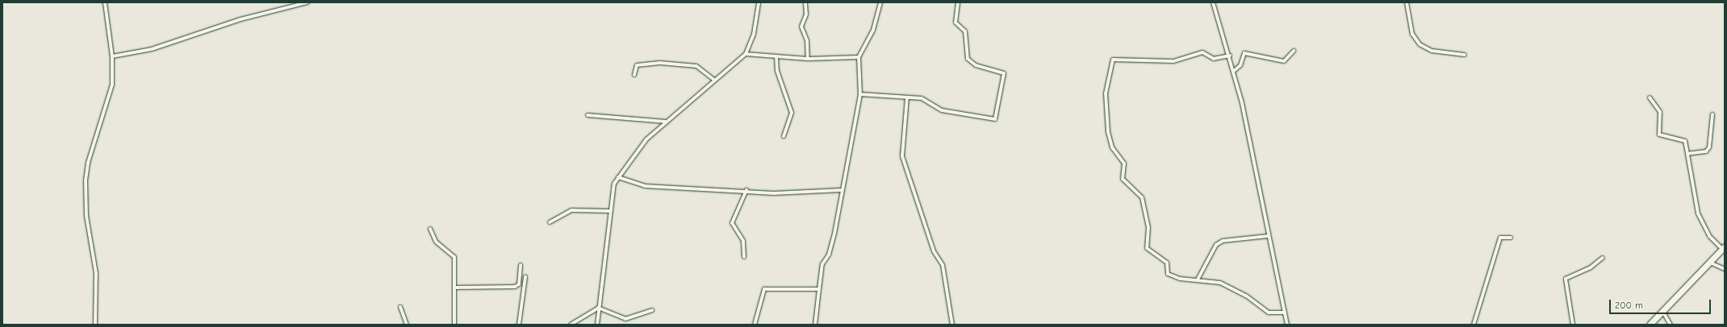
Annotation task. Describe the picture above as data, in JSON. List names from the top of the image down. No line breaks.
{"scale_bar":"200 m"}
